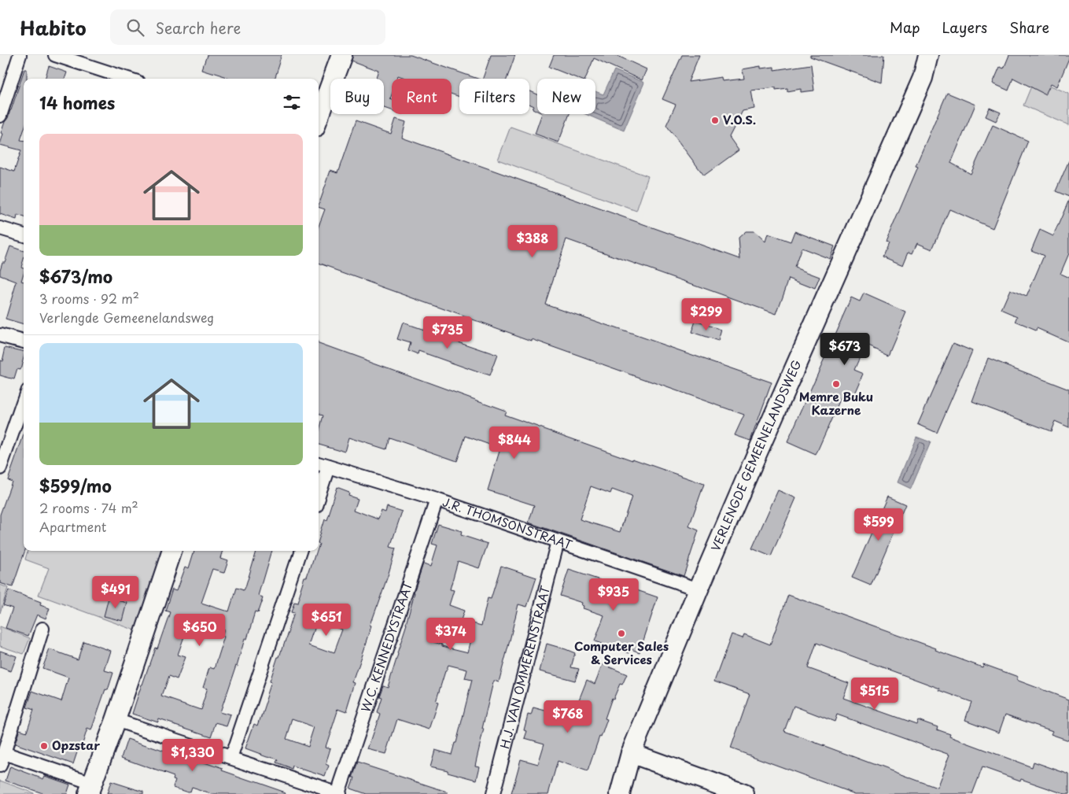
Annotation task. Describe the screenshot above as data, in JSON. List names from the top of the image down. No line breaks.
{"streets":{"street":["VERLENGDE GEMEENELANDSWEG","J.R. THOMSONSTRAAT","W.C. KENNEDYSTRAAT","H.J. VAN OMMERENSTRAAT"]},"crossings":[["VERLENGDE GEMEENELANDSWEG","J.R. THOMSONSTRAAT"],["J.R. THOMSONSTRAAT","W.C. KENNEDYSTRAAT"],["J.R. THOMSONSTRAAT","H.J. VAN OMMERENSTRAAT"]],"places":["V.O.S.","Memre Buku Kazerne","Computer Sales & Services","Opzstar"],"page":{"header":"Habito","search":"Search here","nav":["Map","Layers","Share"],"chip":["Buy","Rent","Filters","New"],"heading":"14 homes","list":[{"name":"$673/mo","note":"3 rooms · 92 m² · Verlengde Gemeenelandsweg"},{"name":"$599/mo","note":"2 rooms · 74 m² · Apartment"}],"price":["$388","$299","$735","$673","$844","$599","$491","$935","$651","$650","$374","$515","$768","$1,330"]}}
